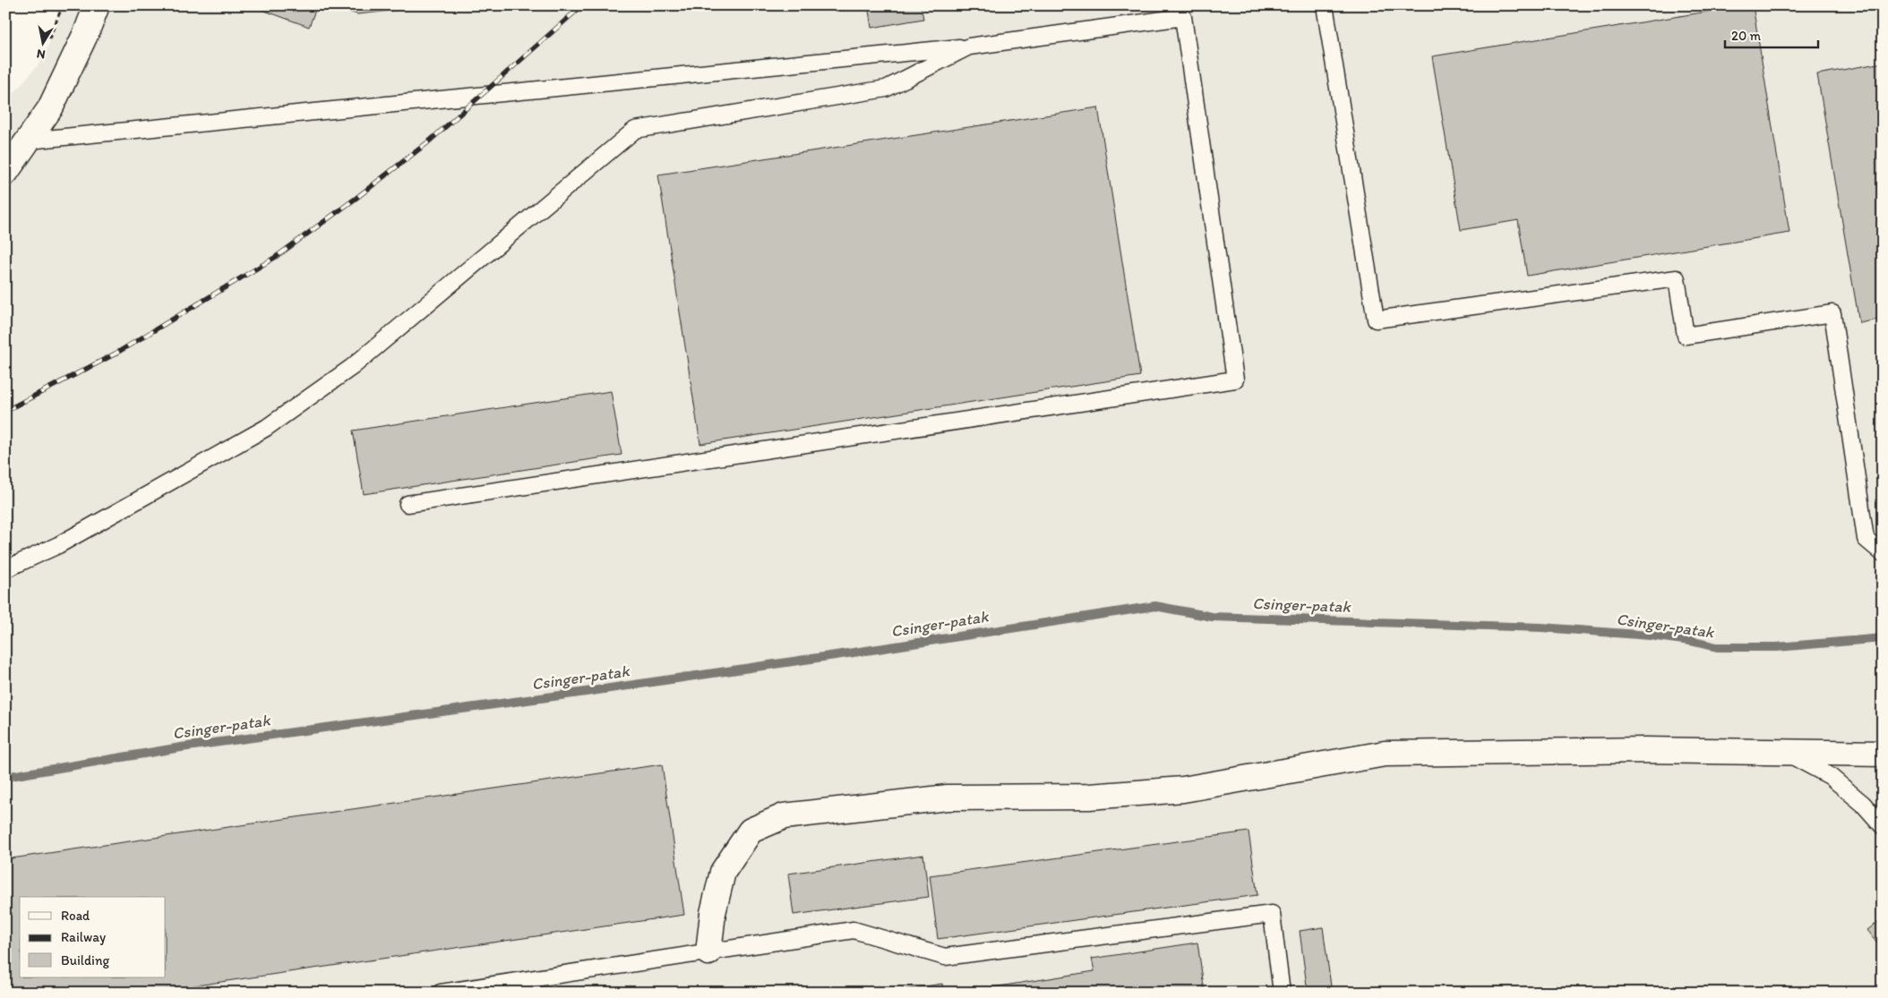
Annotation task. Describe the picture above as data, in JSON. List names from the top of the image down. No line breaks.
{"water":["Csinger-patak"],"legend":["Road","Railway","Building"],"scale_bar":"20 m","north":"bottom"}
